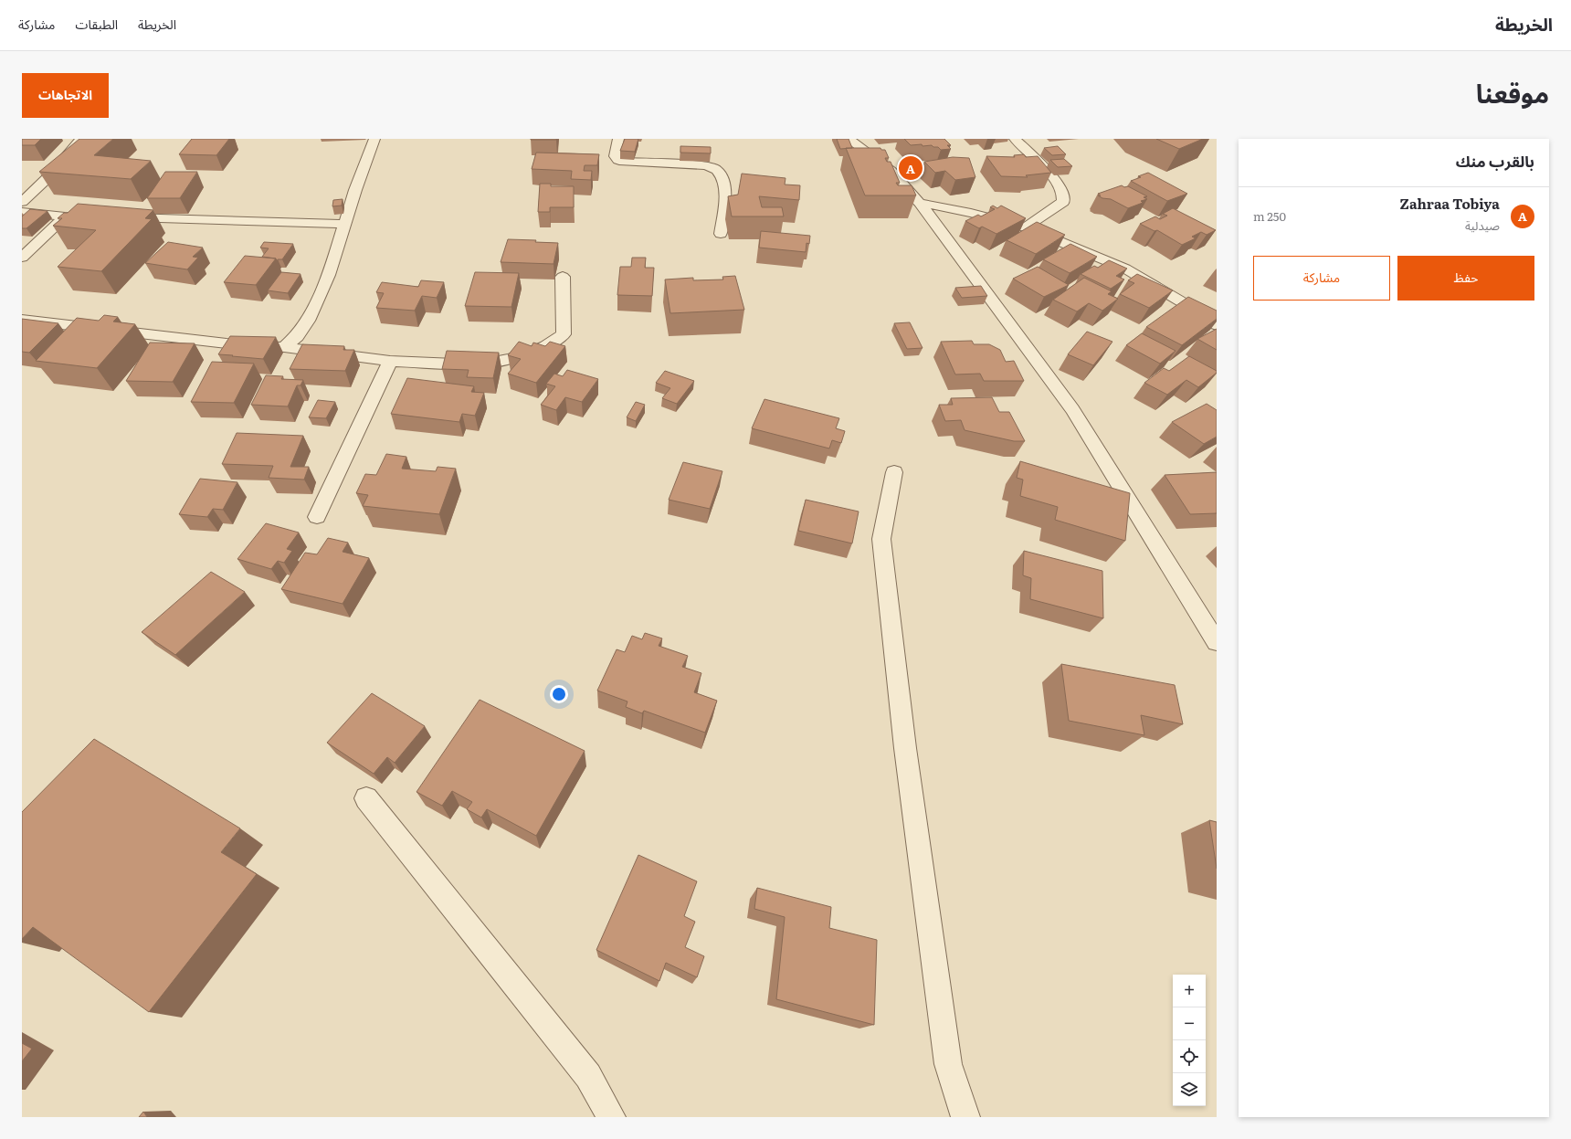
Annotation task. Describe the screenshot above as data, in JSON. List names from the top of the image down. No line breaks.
{"page":{"header":"الخريطة","nav":["الخريطة","الطبقات","مشاركة"],"title":"موقعنا","buttons":["الاتجاهات",["حفظ","مشاركة"]],"heading":"بالقرب منك","pins":"A","list":[{"mark":"A","name":"Zahraa Tobiya","note":"صيدلية","value":"250 m"}],"map_buttons":["+","−"]}}
